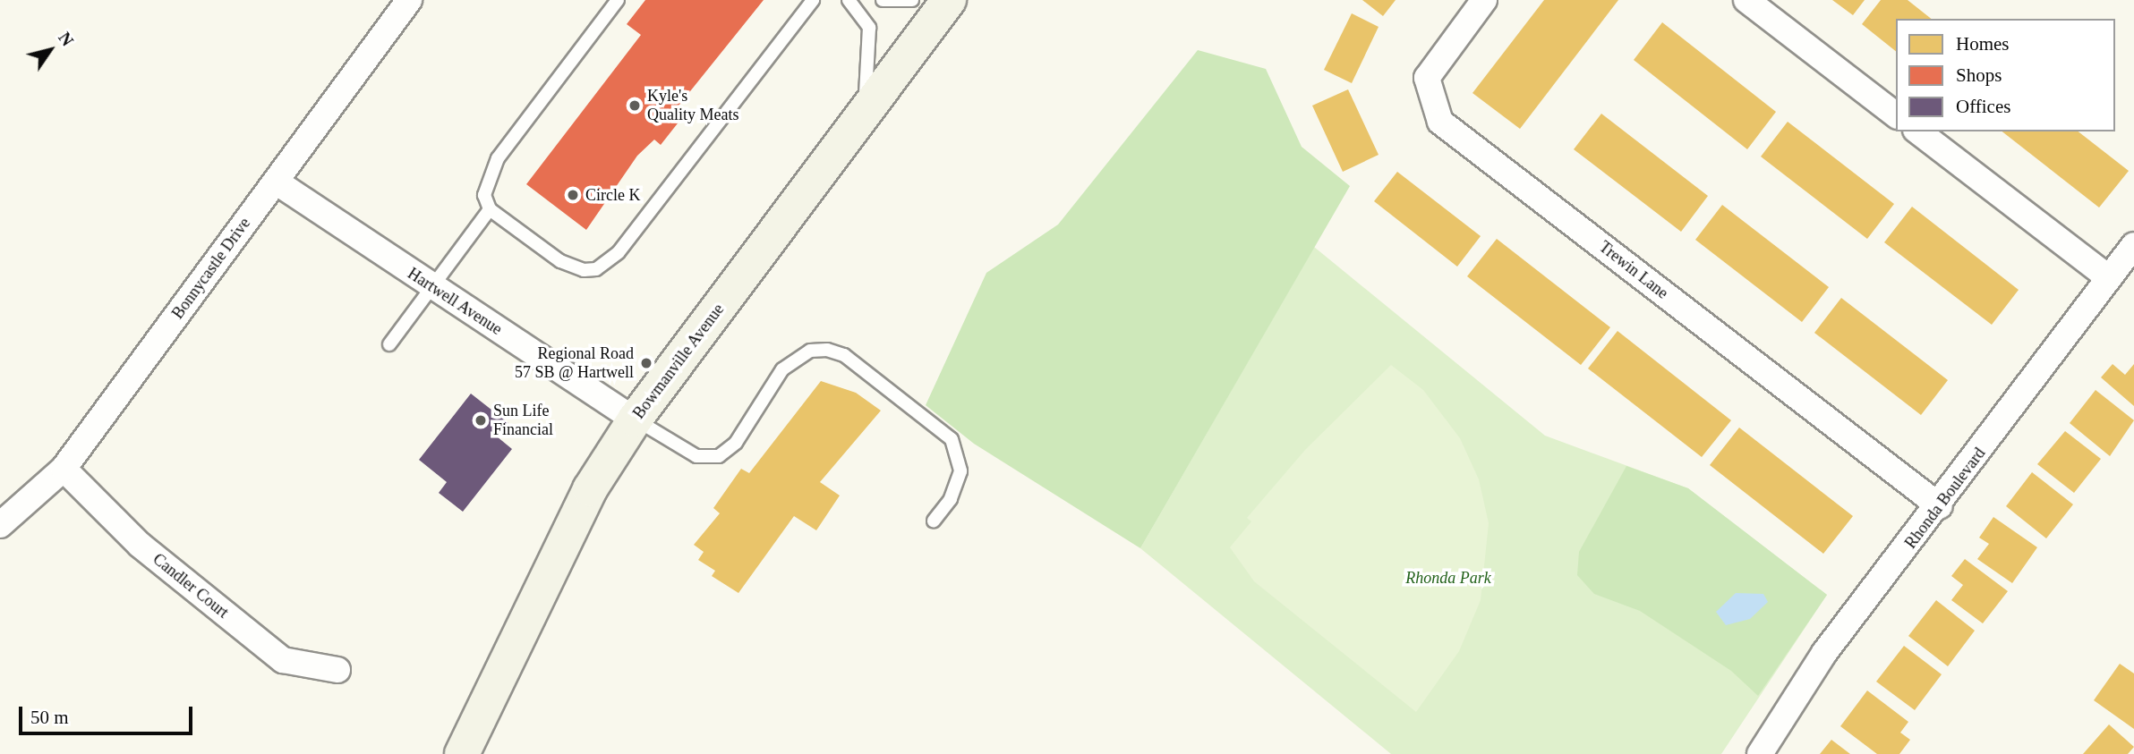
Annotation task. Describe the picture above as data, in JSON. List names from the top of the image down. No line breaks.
{"streets":{"main road":["Bowmanville Avenue"],"street":["Bonnycastle Drive","Trewin Lane","Hartwell Avenue","Rhonda Boulevard","Candler Court"]},"crossings":[["Bonnycastle Drive","Hartwell Avenue"],["Bonnycastle Drive","Candler Court"],["Trewin Lane","Rhonda Boulevard"],["Hartwell Avenue","Bowmanville Avenue"]],"parks":["Rhonda Park"],"places":["Kyle's Quality Meats","Circle K","Regional Road 57 SB @ Hartwell","Sun Life Financial"],"legend":["Homes","Shops","Offices"],"scale_bar":"50 m","north":"top right"}
